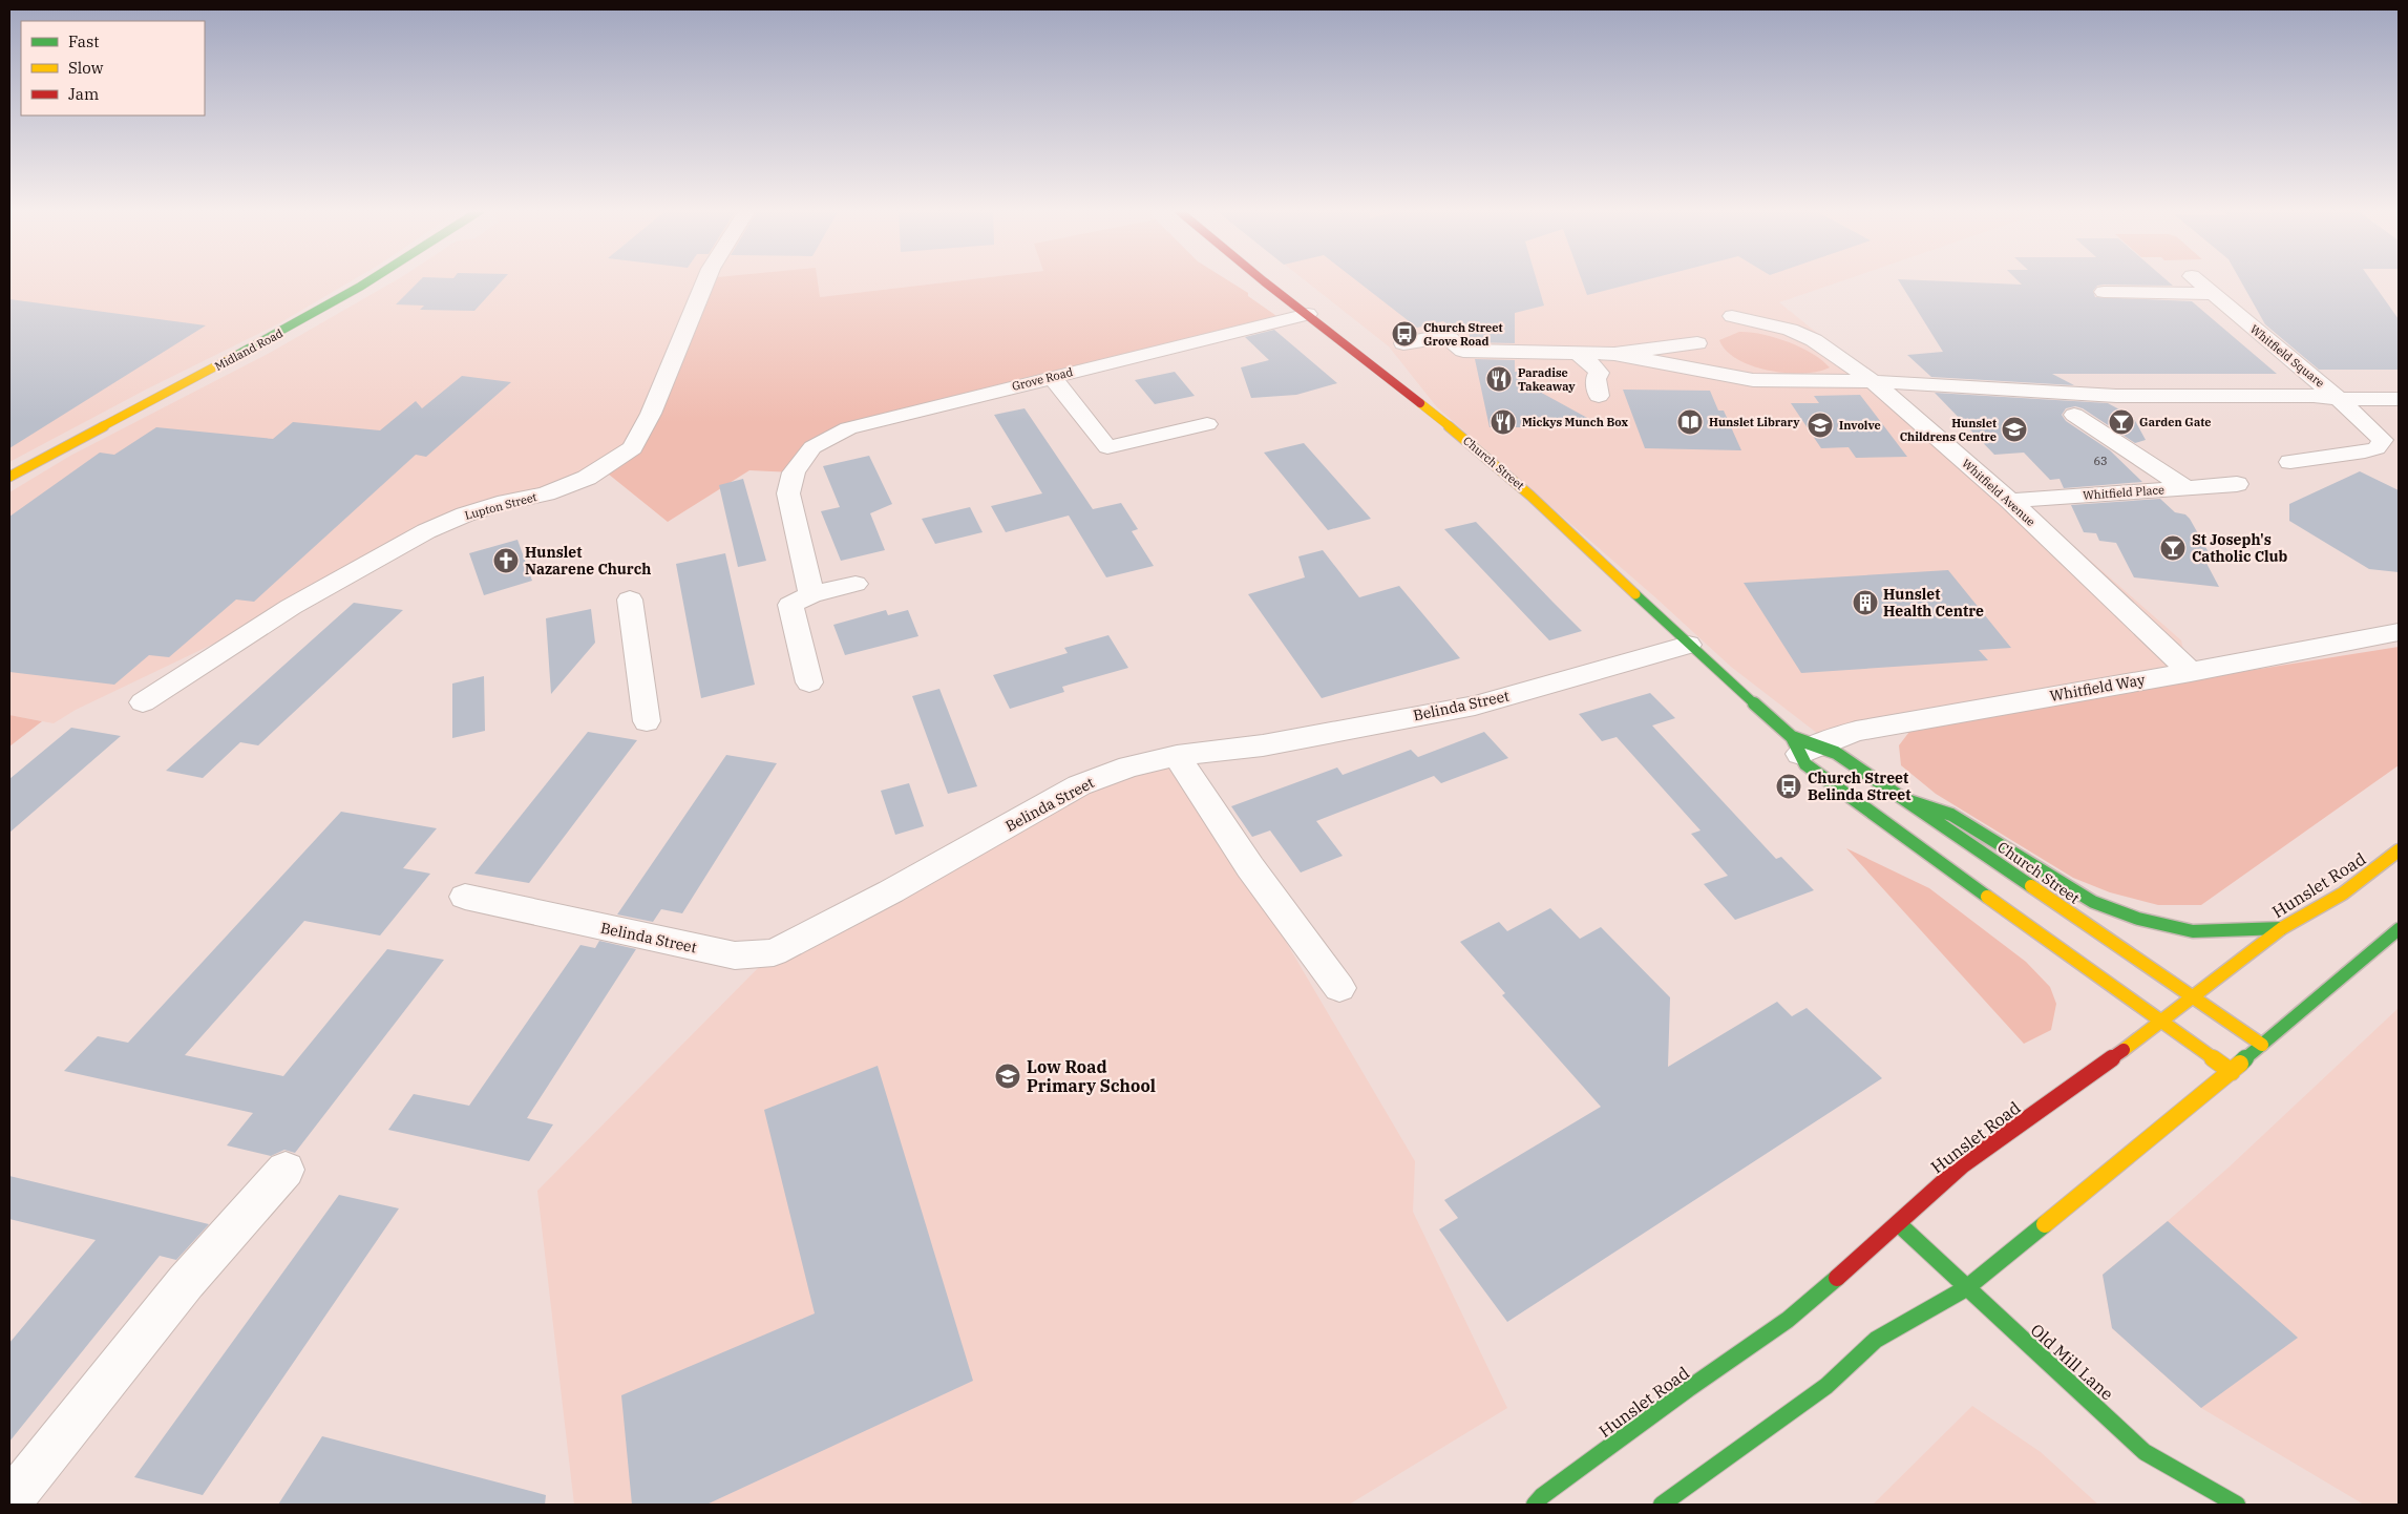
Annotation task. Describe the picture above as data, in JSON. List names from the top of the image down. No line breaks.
{"streets":{"street":["Midland Road","Whitfield Square","Grove Road","Church Street","Whitfield Avenue","Whitfield Place","Lupton Street","Whitfield Way","Belinda Street","Hunslet Road","Old Mill Lane"]},"crossings":[["Grove Road","Church Street"],["Church Street","Whitfield Way"],["Church Street","Belinda Street"],["Church Street","Hunslet Road"],["Whitfield Avenue","Whitfield Place"],["Whitfield Avenue","Whitfield Way"],["Hunslet Road","Old Mill Lane"]],"places":{"bus stop":["Church Street Grove Road","Church Street Belinda Street"],"restaurant":["Paradise Takeaway","Mickys Munch Box"],"library":["Hunslet Library"],"bar":["Garden Gate","St Joseph's Catholic Club"],"school or university":["Involve","Hunslet Childrens Centre","Low Road Primary School"],"church":["Hunslet Nazarene Church"],"building":["Hunslet Health Centre"]},"house_numbers":["63"],"legend":["Fast","Slow","Jam"]}
